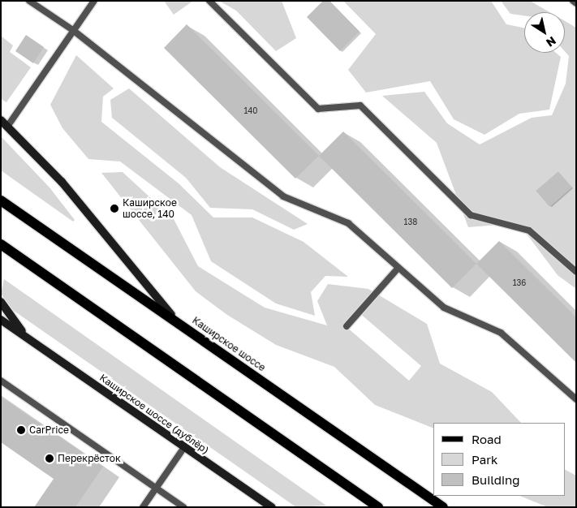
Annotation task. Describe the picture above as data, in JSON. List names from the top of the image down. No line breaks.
{"streets":{"main road":["Каширское шоссе","Каширское шоссе (дублёр)"]},"places":["Каширское шоссе, 140","CarPrice","Перекрёсток"],"house_numbers":["140","138","136"],"legend":["Road","Park","Building"],"north":"bottom right"}
